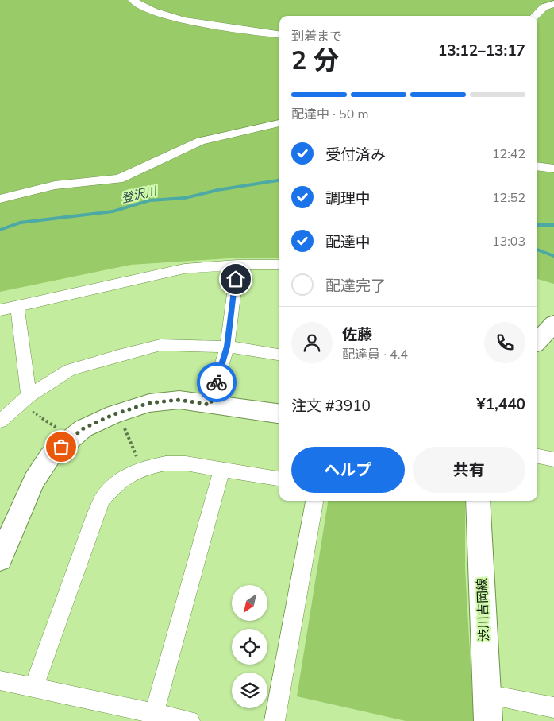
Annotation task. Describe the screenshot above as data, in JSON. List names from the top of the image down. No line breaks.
{"streets":{"street":["渋川吉岡線"]},"water":["登沢川"],"north":"bottom left","page":{"heading":["2 分","到着まで","13:12–13:17"],"panel":["佐藤","配達員 · 4.4","注文 #3910","¥1,440"],"bar":"配達中 · 50 m","list":[["受付済み","12:42"],["調理中","12:52"],["配達中","13:03"],"配達完了"],"buttons":["ヘルプ","共有"]}}
